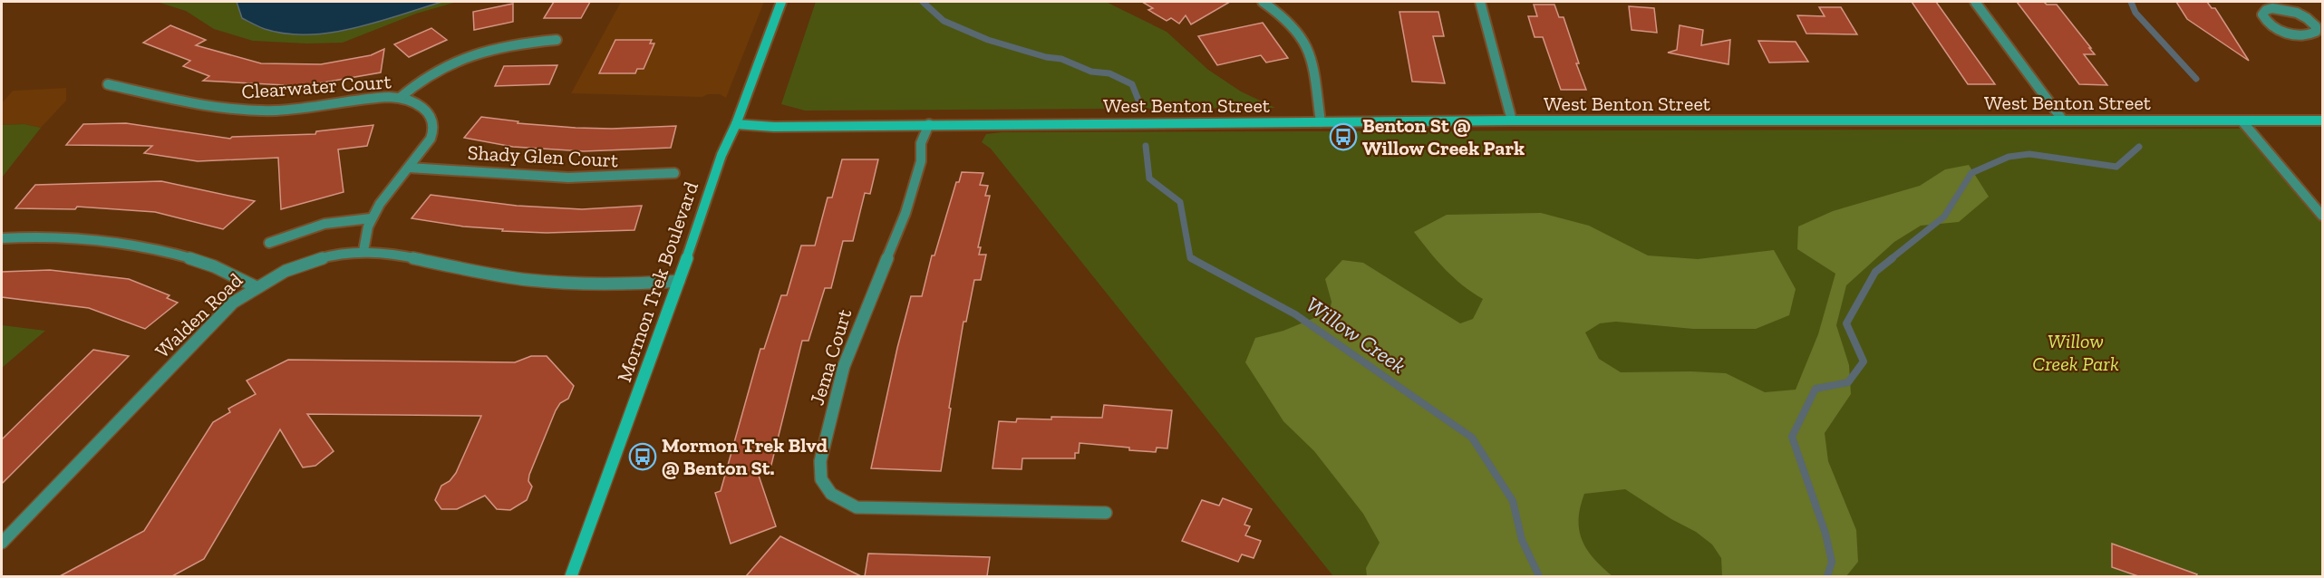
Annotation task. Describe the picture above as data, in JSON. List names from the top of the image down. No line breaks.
{"streets":{"street":["Clearwater Court","West Benton Street","Shady Glen Court","Mormon Trek Boulevard","Walden Road","Jema Court"]},"crossings":[["Clearwater Court","Shady Glen Court"],["Clearwater Court","Walden Road"],["West Benton Street","Mormon Trek Boulevard"],["West Benton Street","Jema Court"],["Mormon Trek Boulevard","Walden Road"]],"water":["Willow Creek"],"parks":["Willow Creek Park"],"places":{"bus stop":["Benton St @ Willow Creek Park","Mormon Trek Blvd @ Benton St."]}}
